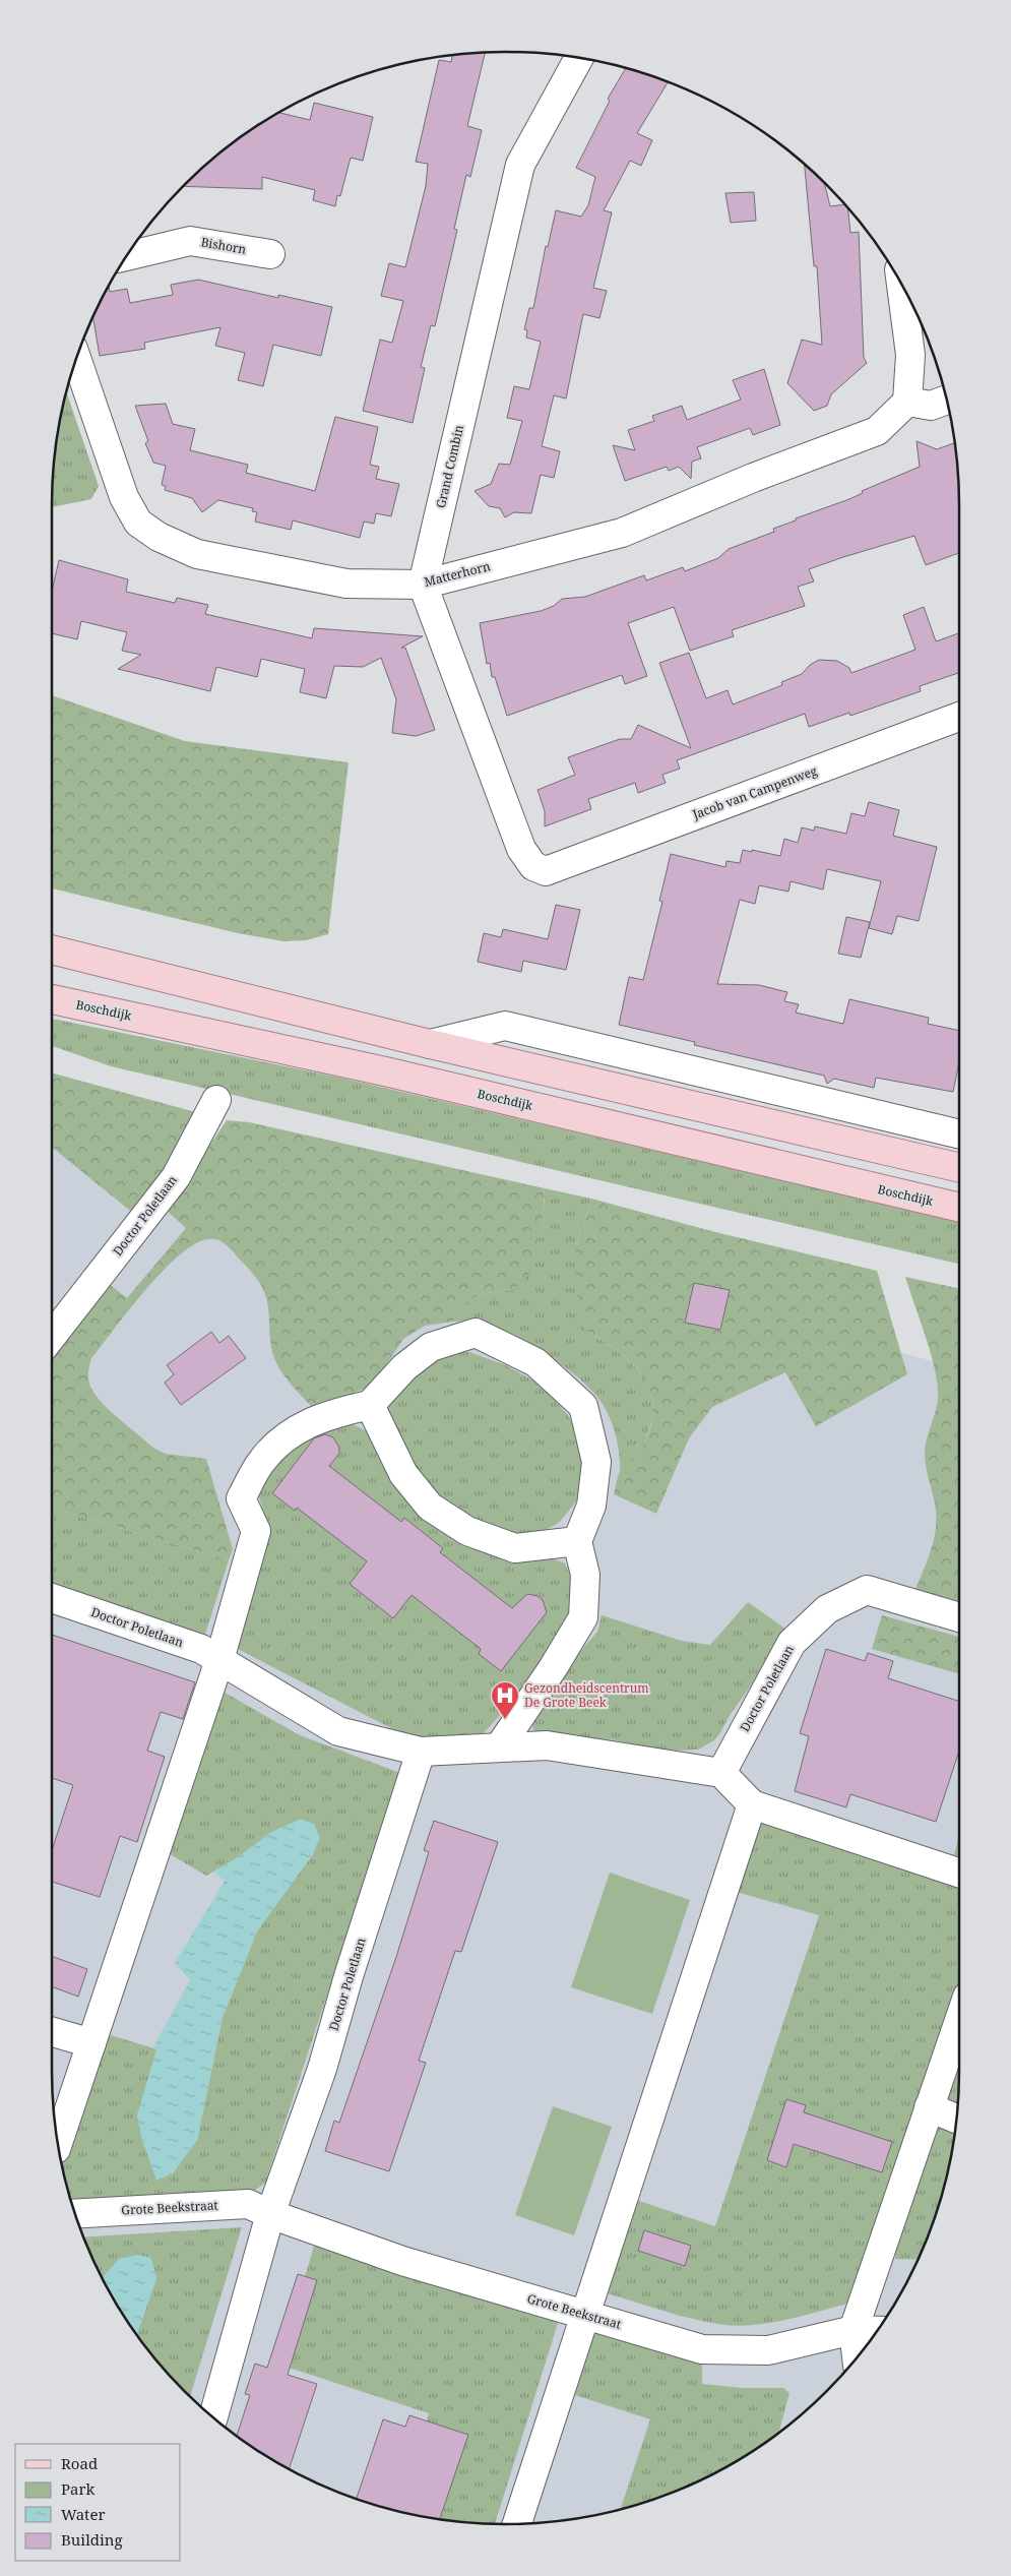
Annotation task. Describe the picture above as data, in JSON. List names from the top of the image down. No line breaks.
{"streets":{"main road":["Boschdijk"],"street":["Bishorn","Grand Combin","Matterhorn","Jacob van Campenweg","Doctor Poletlaan","Grote Beekstraat"]},"crossings":[["Grand Combin","Matterhorn"],["Grand Combin","Jacob van Campenweg"],["Matterhorn","Jacob van Campenweg"],["Doctor Poletlaan","Grote Beekstraat"]],"places":{"hospital":["Gezondheidscentrum De Grote Beek"]},"legend":["Road","Park","Water","Building"]}
